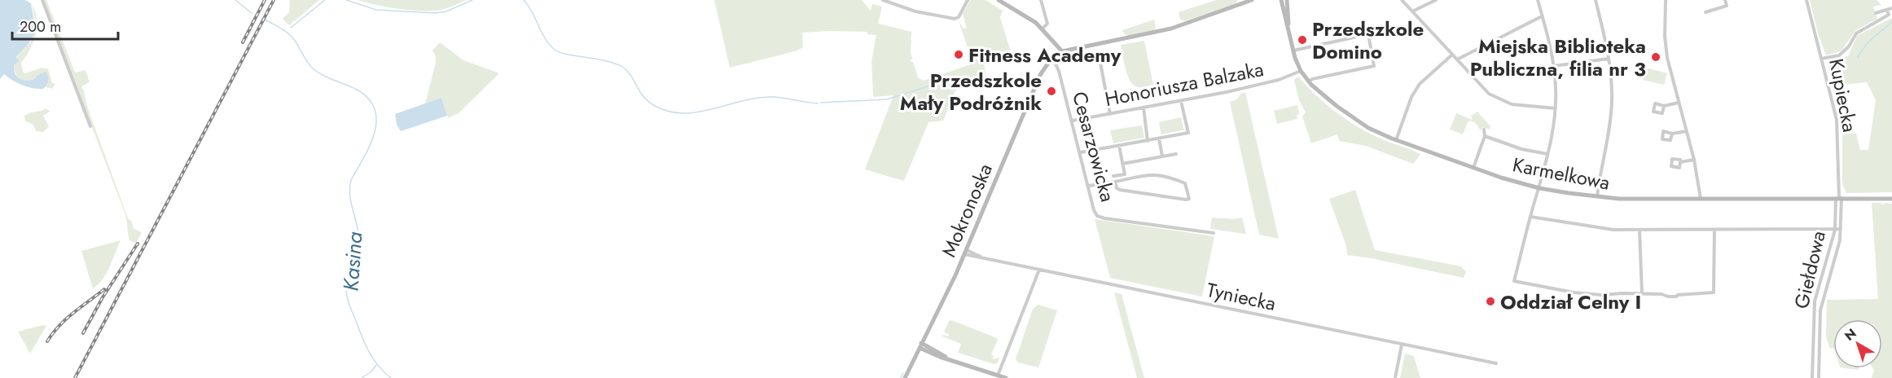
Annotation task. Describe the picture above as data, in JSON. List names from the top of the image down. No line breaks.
{"streets":{"street":["Honoriusza Balzaka","Kupiecka","Cesarzowicka","Karmelkowa","Mokronoska","Giełdowa","Tyniecka"]},"crossings":[["Honoriusza Balzaka","Cesarzowicka"],["Honoriusza Balzaka","Karmelkowa"],["Kupiecka","Karmelkowa"],["Kupiecka","Giełdowa"],["Cesarzowicka","Mokronoska"],["Karmelkowa","Giełdowa"],["Mokronoska","Tyniecka"]],"water":["Kasina"],"places":["Przedszkole Domino","Fitness Academy","Miejska Biblioteka Publiczna, filia nr 3","Przedszkole Mały Podróżnik","Oddział Celny I"],"scale_bar":"200 m","north":"top left"}
